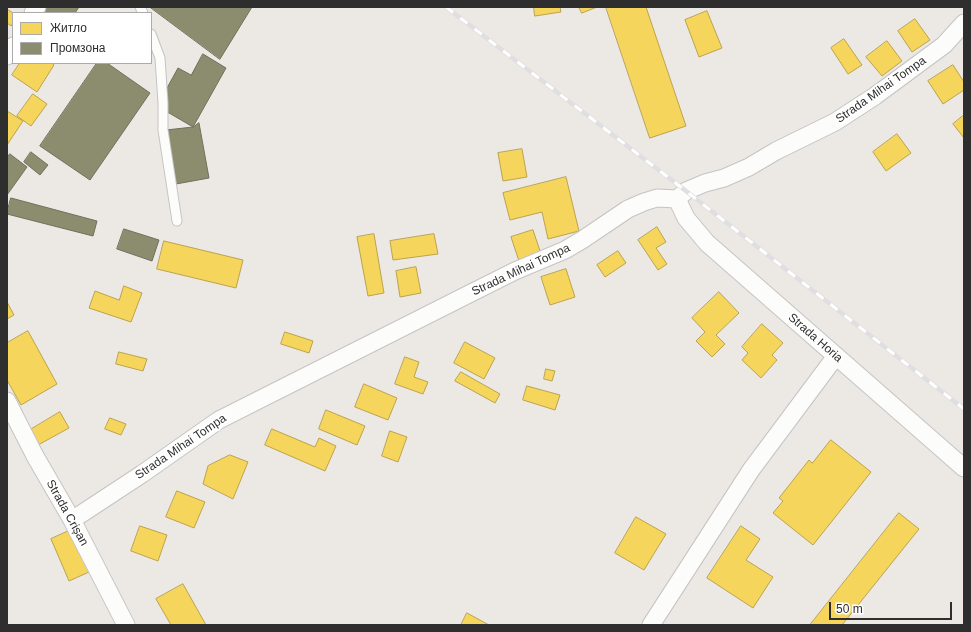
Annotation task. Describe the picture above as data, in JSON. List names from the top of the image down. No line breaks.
{"streets":{"street":["Strada Mihai Tompa","Strada Horia","Strada Crișan"]},"crossings":[["Strada Mihai Tompa","Strada Horia"],["Strada Mihai Tompa","Strada Crișan"]],"legend":["Житло","Промзона"],"scale_bar":"50 m"}
